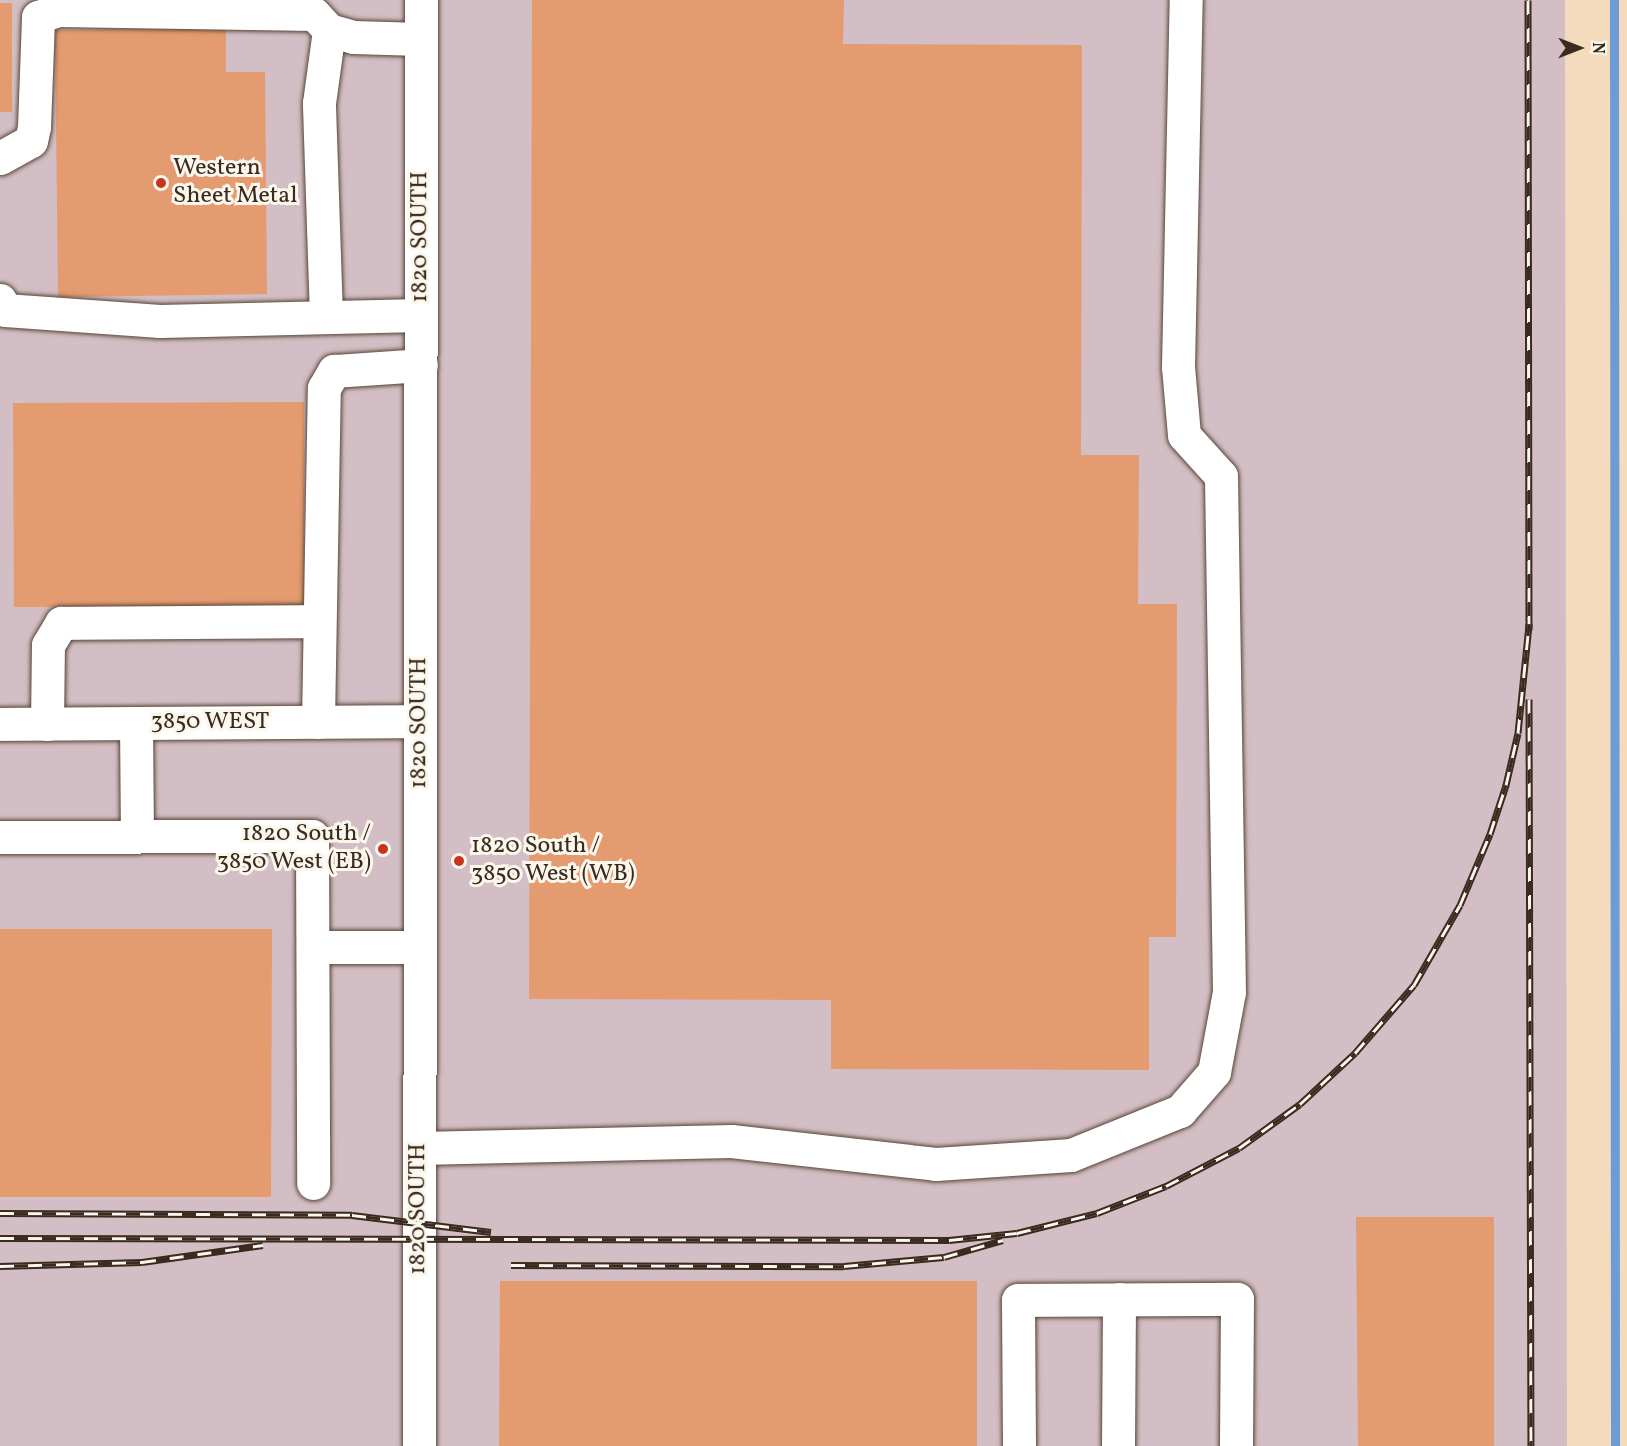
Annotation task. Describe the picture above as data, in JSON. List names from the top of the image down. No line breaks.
{"streets":{"street":["1820 SOUTH","3850 WEST"]},"crossings":[["1820 SOUTH","3850 WEST"]],"places":["Western Sheet Metal","1820 South / 3850 West (EB)","1820 South / 3850 West (WB)"],"north":"right"}
